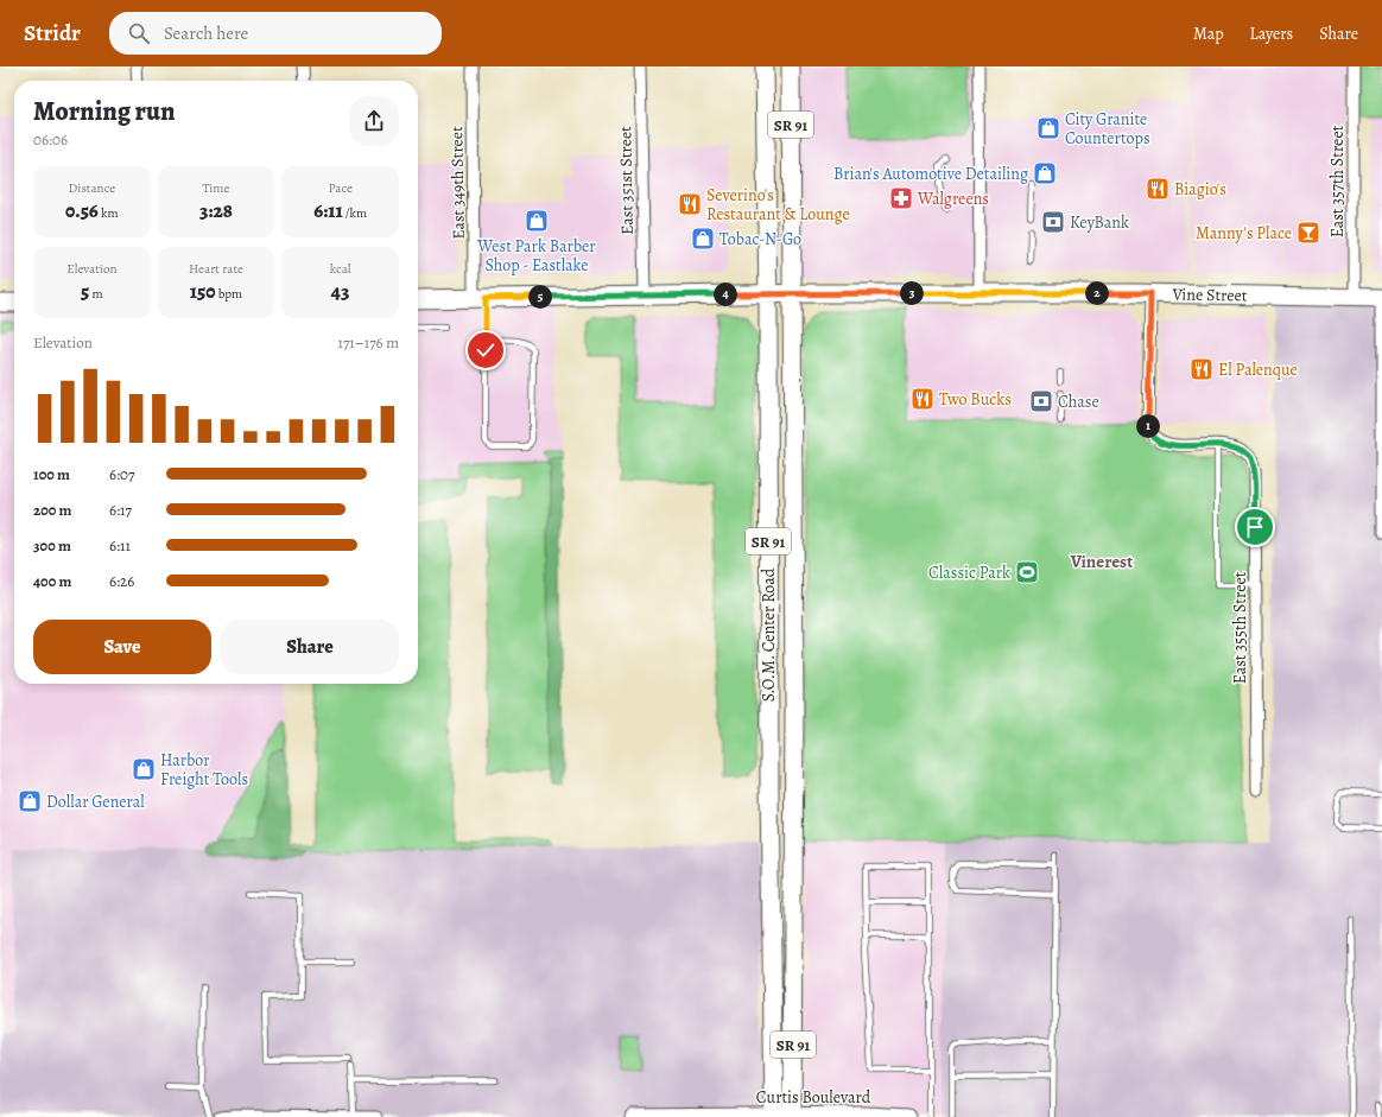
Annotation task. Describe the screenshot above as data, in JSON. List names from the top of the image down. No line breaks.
{"streets":{"main road":["SR 91","Vine Street","S.O.M. Center Road"],"street":["East 351st Street","East 357th Street","East 349th Street","East 355th Street","Curtis Boulevard"]},"crossings":[["East 351st Street","Vine Street"],["East 357th Street","Vine Street"],["East 349th Street","Vine Street"],["Vine Street","East 355th Street"],["Vine Street","S.O.M. Center Road"],["S.O.M. Center Road","Curtis Boulevard"]],"districts":["Vinerest"],"places":{"shop":["City Granite Countertops","Brian's Automotive Detailing","West Park Barber Shop - Eastlake","Tobac-N-Go","Harbor Freight Tools","Dollar General"],"restaurant":["Biagio's","Severino's Restaurant & Lounge","El Palenque","Two Bucks"],"pharmacy":["Walgreens"],"bank":["KeyBank","Chase"],"bar":["Manny's Place"],"sports":["Classic Park"]},"page":{"header":"Stridr","search":"Search here","nav":["Map","Layers","Share"],"heading":["Morning run","06:06"],"stats":[["Distance","0.56 km"],["Time","3:28"],["Pace","6:11 /km"],["Elevation","5 m"],["Heart rate","150 bpm"],["kcal","43"]],"pins":["2","3","4","5","1"],"chart":["Elevation","171–176 m"],"list":[{"name":"100 m","note":"6:07"},{"name":"200 m","note":"6:17"},{"name":"300 m","note":"6:11"},{"name":"400 m","note":"6:26"}],"buttons":["Save","Share"]}}
